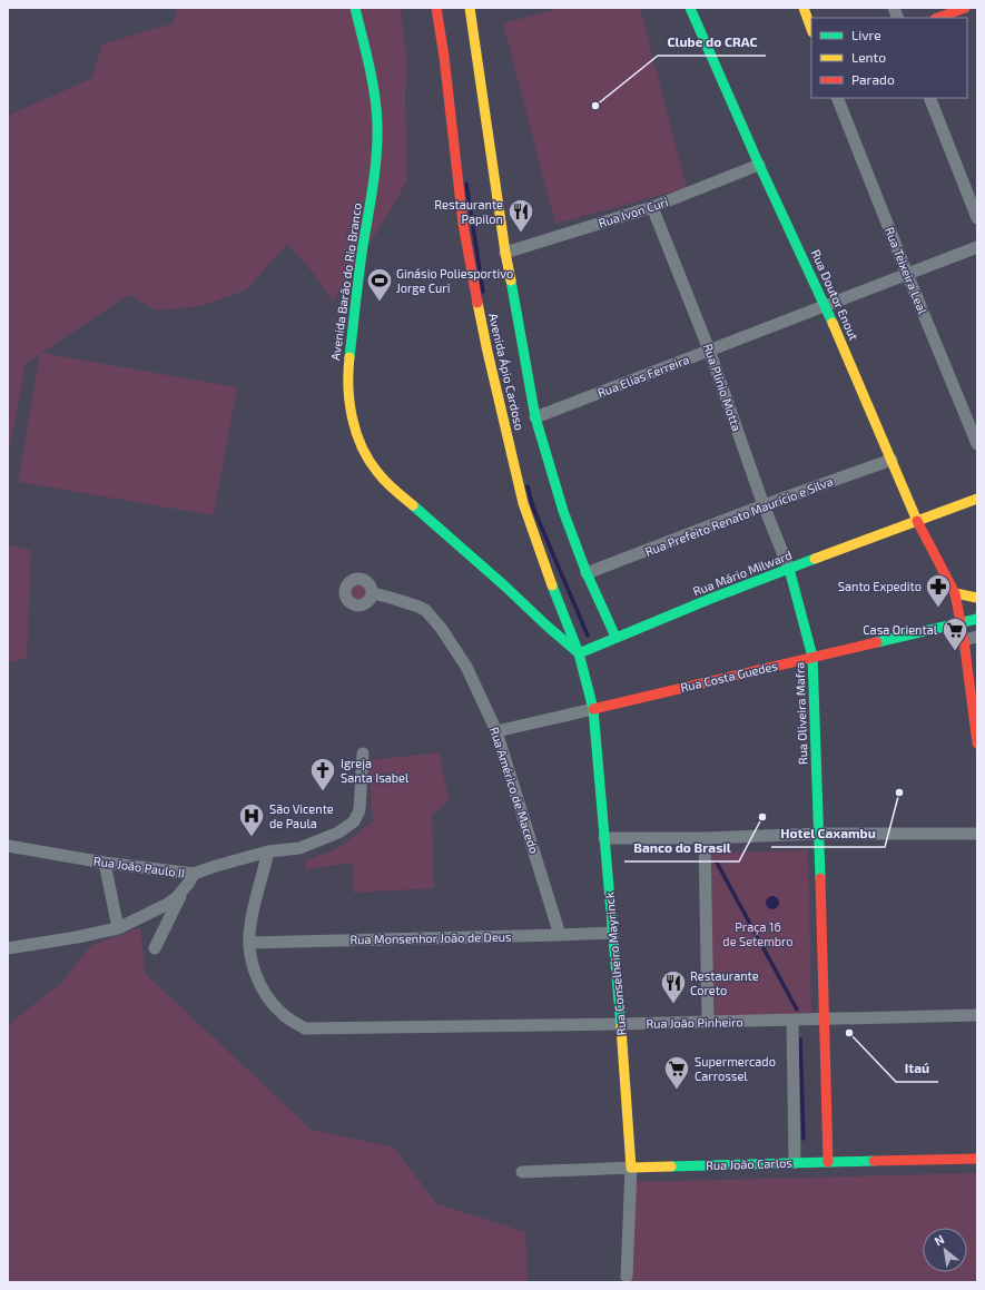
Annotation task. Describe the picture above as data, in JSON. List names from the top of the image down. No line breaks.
{"streets":{"street":["Rua Ivon Curi","Rua Teixeira Leal","Avenida Barão do Rio Branco","Rua Doutor Enout","Avenida Ápio Cardoso","Rua Elias Ferreira","Rua Plínio Motta","Rua Prefeito Renato Maurício e Silva","Rua Mário Milward","Rua Costa Guedes","Rua Oliveira Mafra","Rua Américo de Macedo","Rua João Paulo II","Rua Monsenhor João de Deus","Rua Conselheiro Mayrinck","Rua João Pinheiro","Rua João Carlos"]},"crossings":[["Rua Ivon Curi","Rua Doutor Enout"],["Rua Ivon Curi","Avenida Ápio Cardoso"],["Rua Ivon Curi","Rua Plínio Motta"],["Rua Teixeira Leal","Rua Elias Ferreira"],["Avenida Barão do Rio Branco","Avenida Ápio Cardoso"],["Avenida Barão do Rio Branco","Rua Mário Milward"],["Avenida Barão do Rio Branco","Rua Conselheiro Mayrinck"],["Rua Doutor Enout","Rua Elias Ferreira"],["Rua Doutor Enout","Rua Prefeito Renato Maurício e Silva"],["Rua Doutor Enout","Rua Mário Milward"],["Rua Doutor Enout","Rua Costa Guedes"],["Avenida Ápio Cardoso","Rua Elias Ferreira"],["Avenida Ápio Cardoso","Rua Prefeito Renato Maurício e Silva"],["Avenida Ápio Cardoso","Rua Mário Milward"],["Avenida Ápio Cardoso","Rua Conselheiro Mayrinck"],["Rua Elias Ferreira","Rua Plínio Motta"],["Rua Plínio Motta","Rua Prefeito Renato Maurício e Silva"],["Rua Plínio Motta","Rua Mário Milward"],["Rua Plínio Motta","Rua Oliveira Mafra"],["Rua Mário Milward","Rua Oliveira Mafra"],["Rua Mário Milward","Rua Conselheiro Mayrinck"],["Rua Costa Guedes","Rua Oliveira Mafra"],["Rua Costa Guedes","Rua Américo de Macedo"],["Rua Costa Guedes","Rua Conselheiro Mayrinck"],["Rua Oliveira Mafra","Rua João Pinheiro"],["Rua Oliveira Mafra","Rua João Carlos"],["Rua Américo de Macedo","Rua Monsenhor João de Deus"],["Rua Monsenhor João de Deus","Rua Conselheiro Mayrinck"],["Rua Monsenhor João de Deus","Rua João Pinheiro"],["Rua Conselheiro Mayrinck","Rua João Pinheiro"],["Rua Conselheiro Mayrinck","Rua João Carlos"]],"parks":["Praça 16 de Setembro"],"places":{"other":["Clube do CRAC","Hotel Caxambu","Banco do Brasil","Itaú"],"restaurant":["Restaurante Papilon","Restaurante Coreto"],"sports":["Ginásio Poliesportivo Jorge Curi"],"pharmacy":["Santo Expedito"],"supermarket":["Casa Oriental","Supermercado Carrossel"],"church":["Igreja Santa Isabel"],"hospital":["São Vicente de Paula"]},"legend":["Livre","Lento","Parado"],"north":"top left"}
